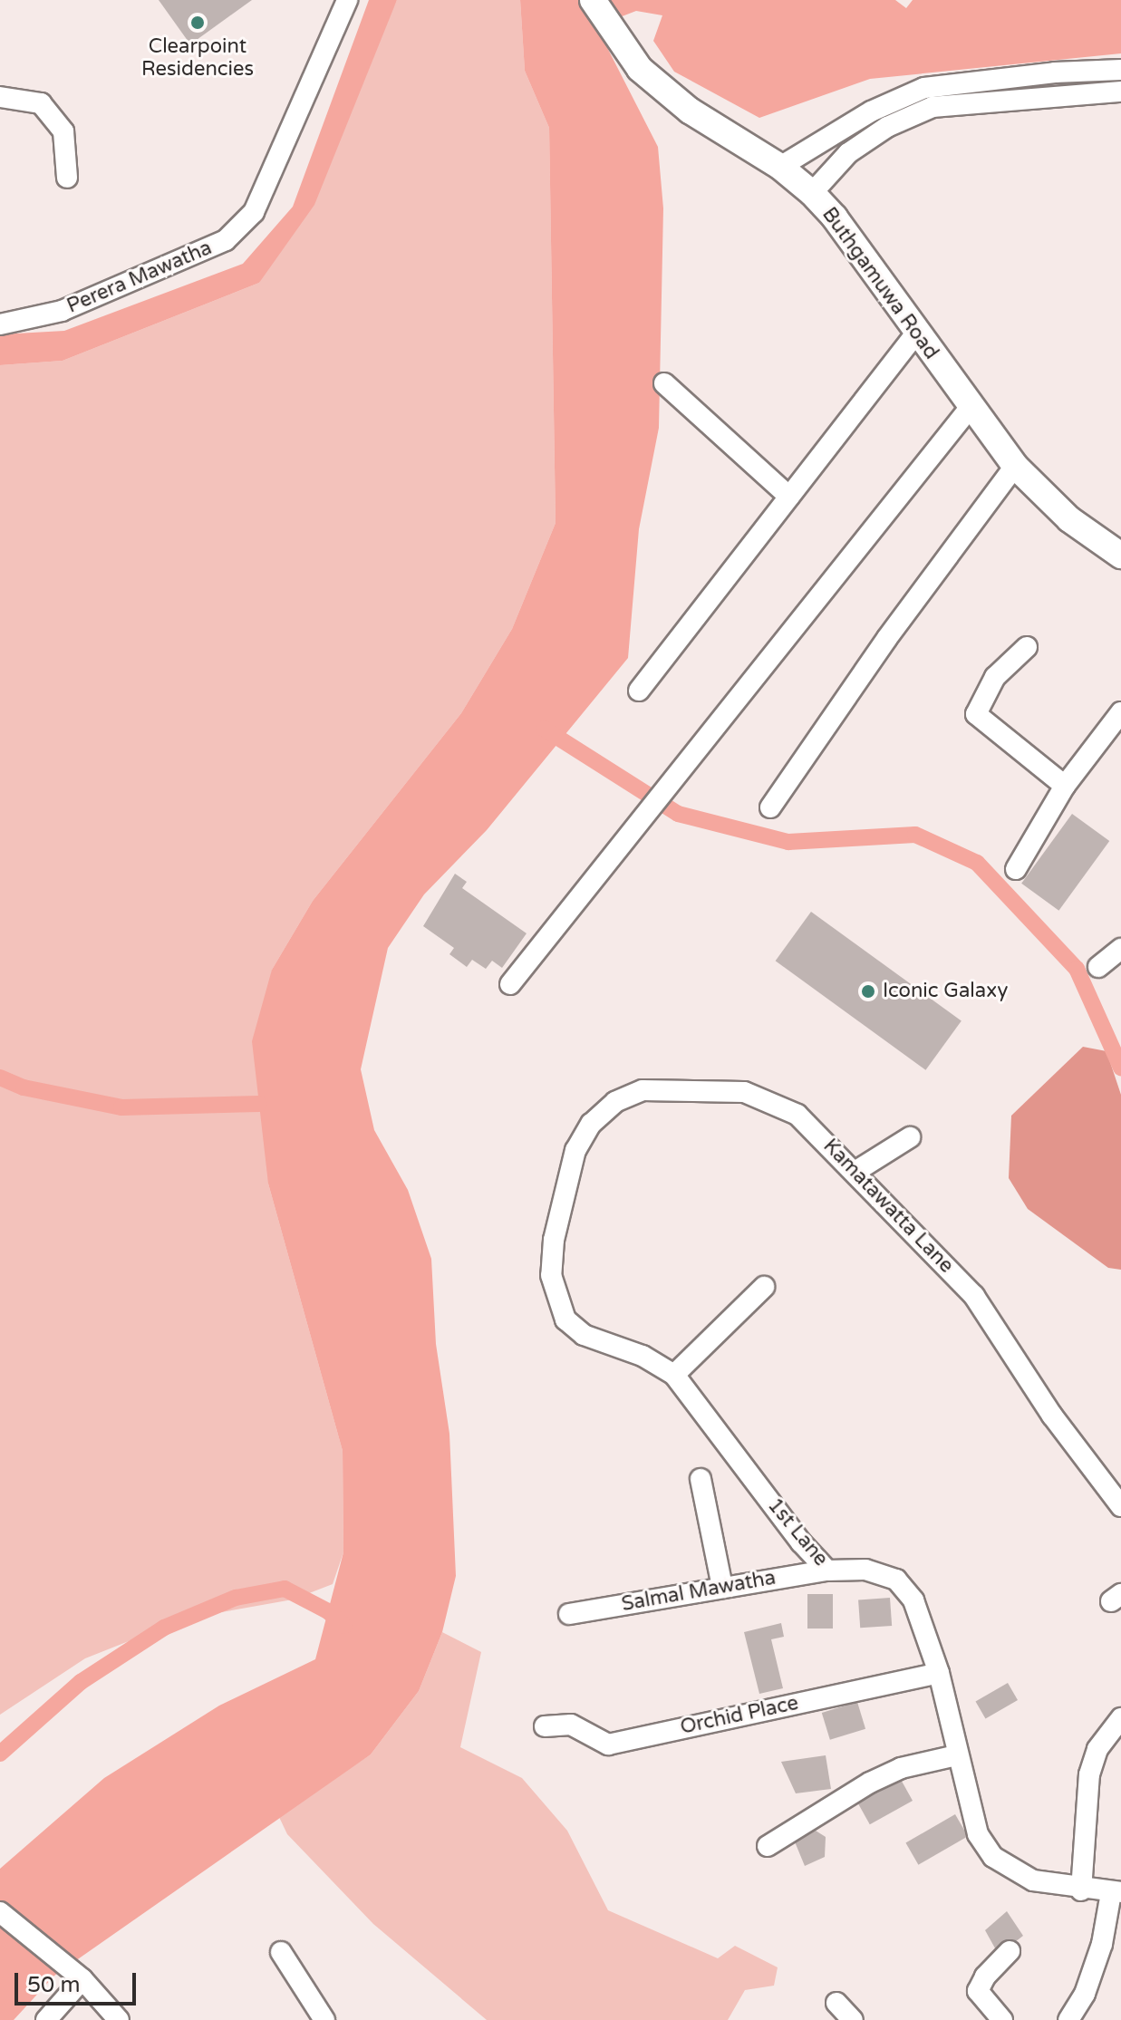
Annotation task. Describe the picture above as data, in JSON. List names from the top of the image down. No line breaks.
{"streets":{"main road":["Buthgamuwa Road"],"street":["Perera Mawatha","Kamatawatta Lane","1st Lane","Salmal Mawatha","Orchid Place"]},"crossings":[["Kamatawatta Lane","1st Lane"],["1st Lane","Salmal Mawatha"],["1st Lane","Orchid Place"]],"places":["Clearpoint Residencies","Iconic Galaxy"],"scale_bar":"50 m"}
